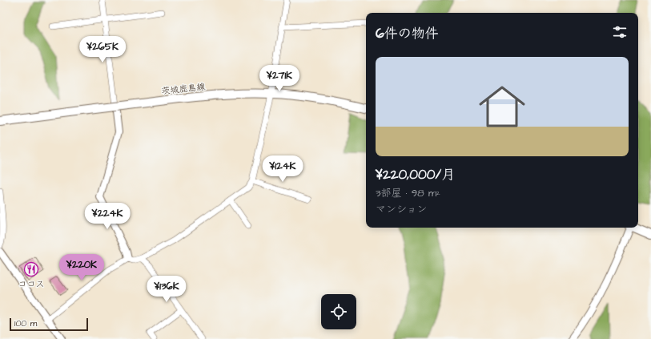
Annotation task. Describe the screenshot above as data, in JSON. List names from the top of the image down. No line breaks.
{"streets":{"main road":["茨城鹿島線"]},"places":{"restaurant":["ココス"]},"scale_bar":"100 m","page":{"heading":"6件の物件","price":["¥265K","¥271K","¥124K","¥224K","¥220K","¥136K"],"list":[{"name":"¥220,000/月","note":"3部屋 · 98 m² · マンション"}],"scale":"100 m"}}
